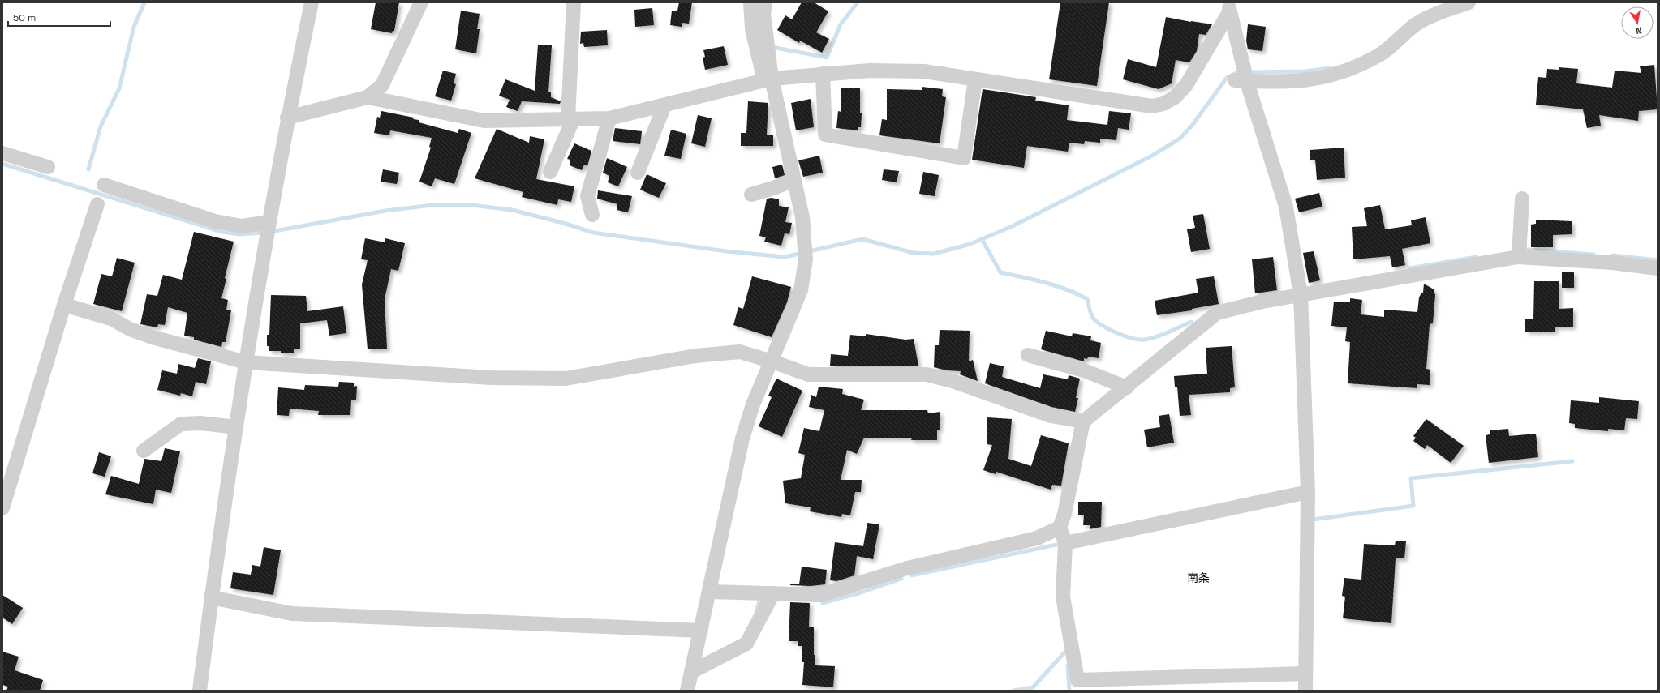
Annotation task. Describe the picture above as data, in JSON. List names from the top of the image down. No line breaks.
{"districts":["南条"],"scale_bar":"50 m","north":"bottom"}
